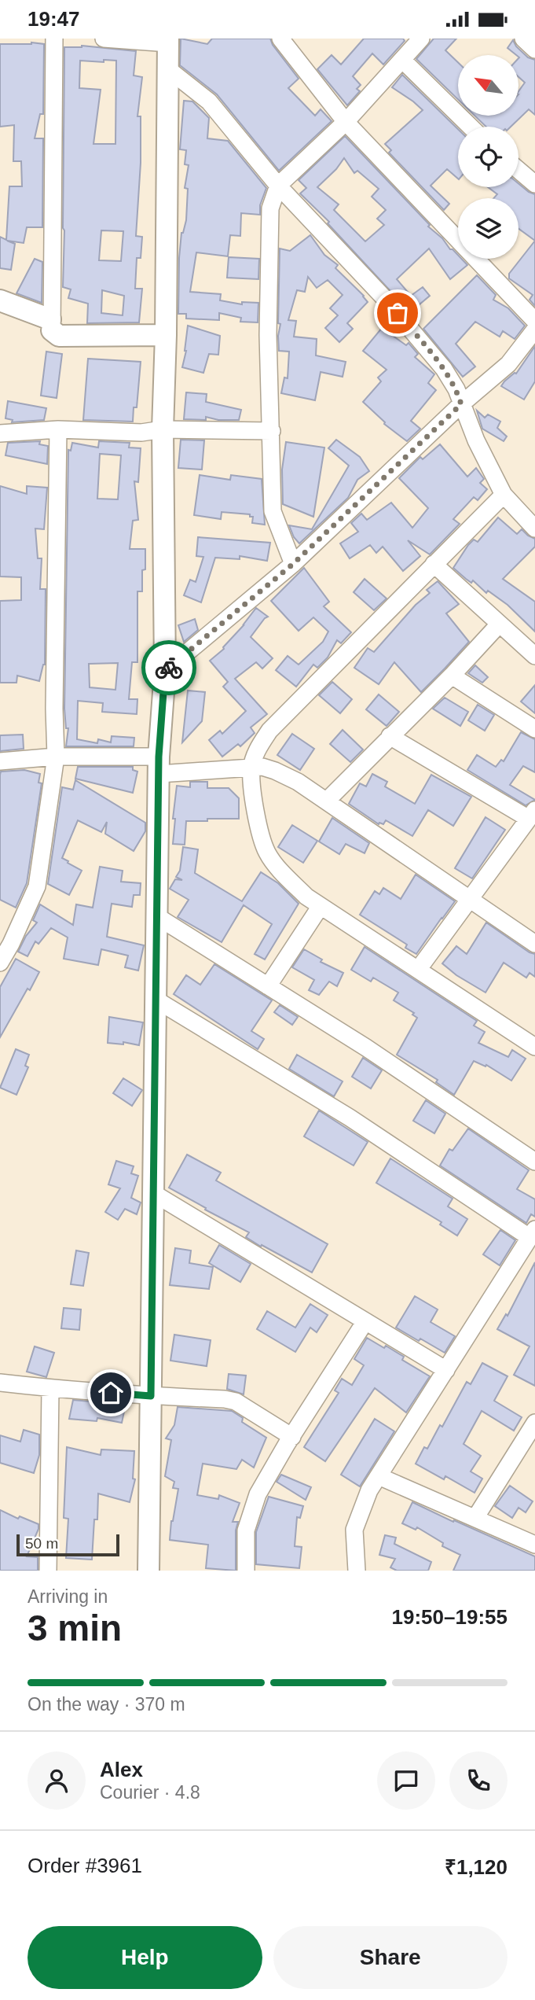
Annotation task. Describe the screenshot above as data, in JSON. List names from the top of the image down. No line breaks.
{"scale_bar":"50 m","north":"top left","page":{"status":"19:47","scale":"50 m","heading":["3 min","Arriving in","19:50–19:55"],"panel":["Alex","Courier · 4.8","Order #3961","₹1,120"],"bar":"On the way · 370 m","buttons":["Help","Share"]}}
